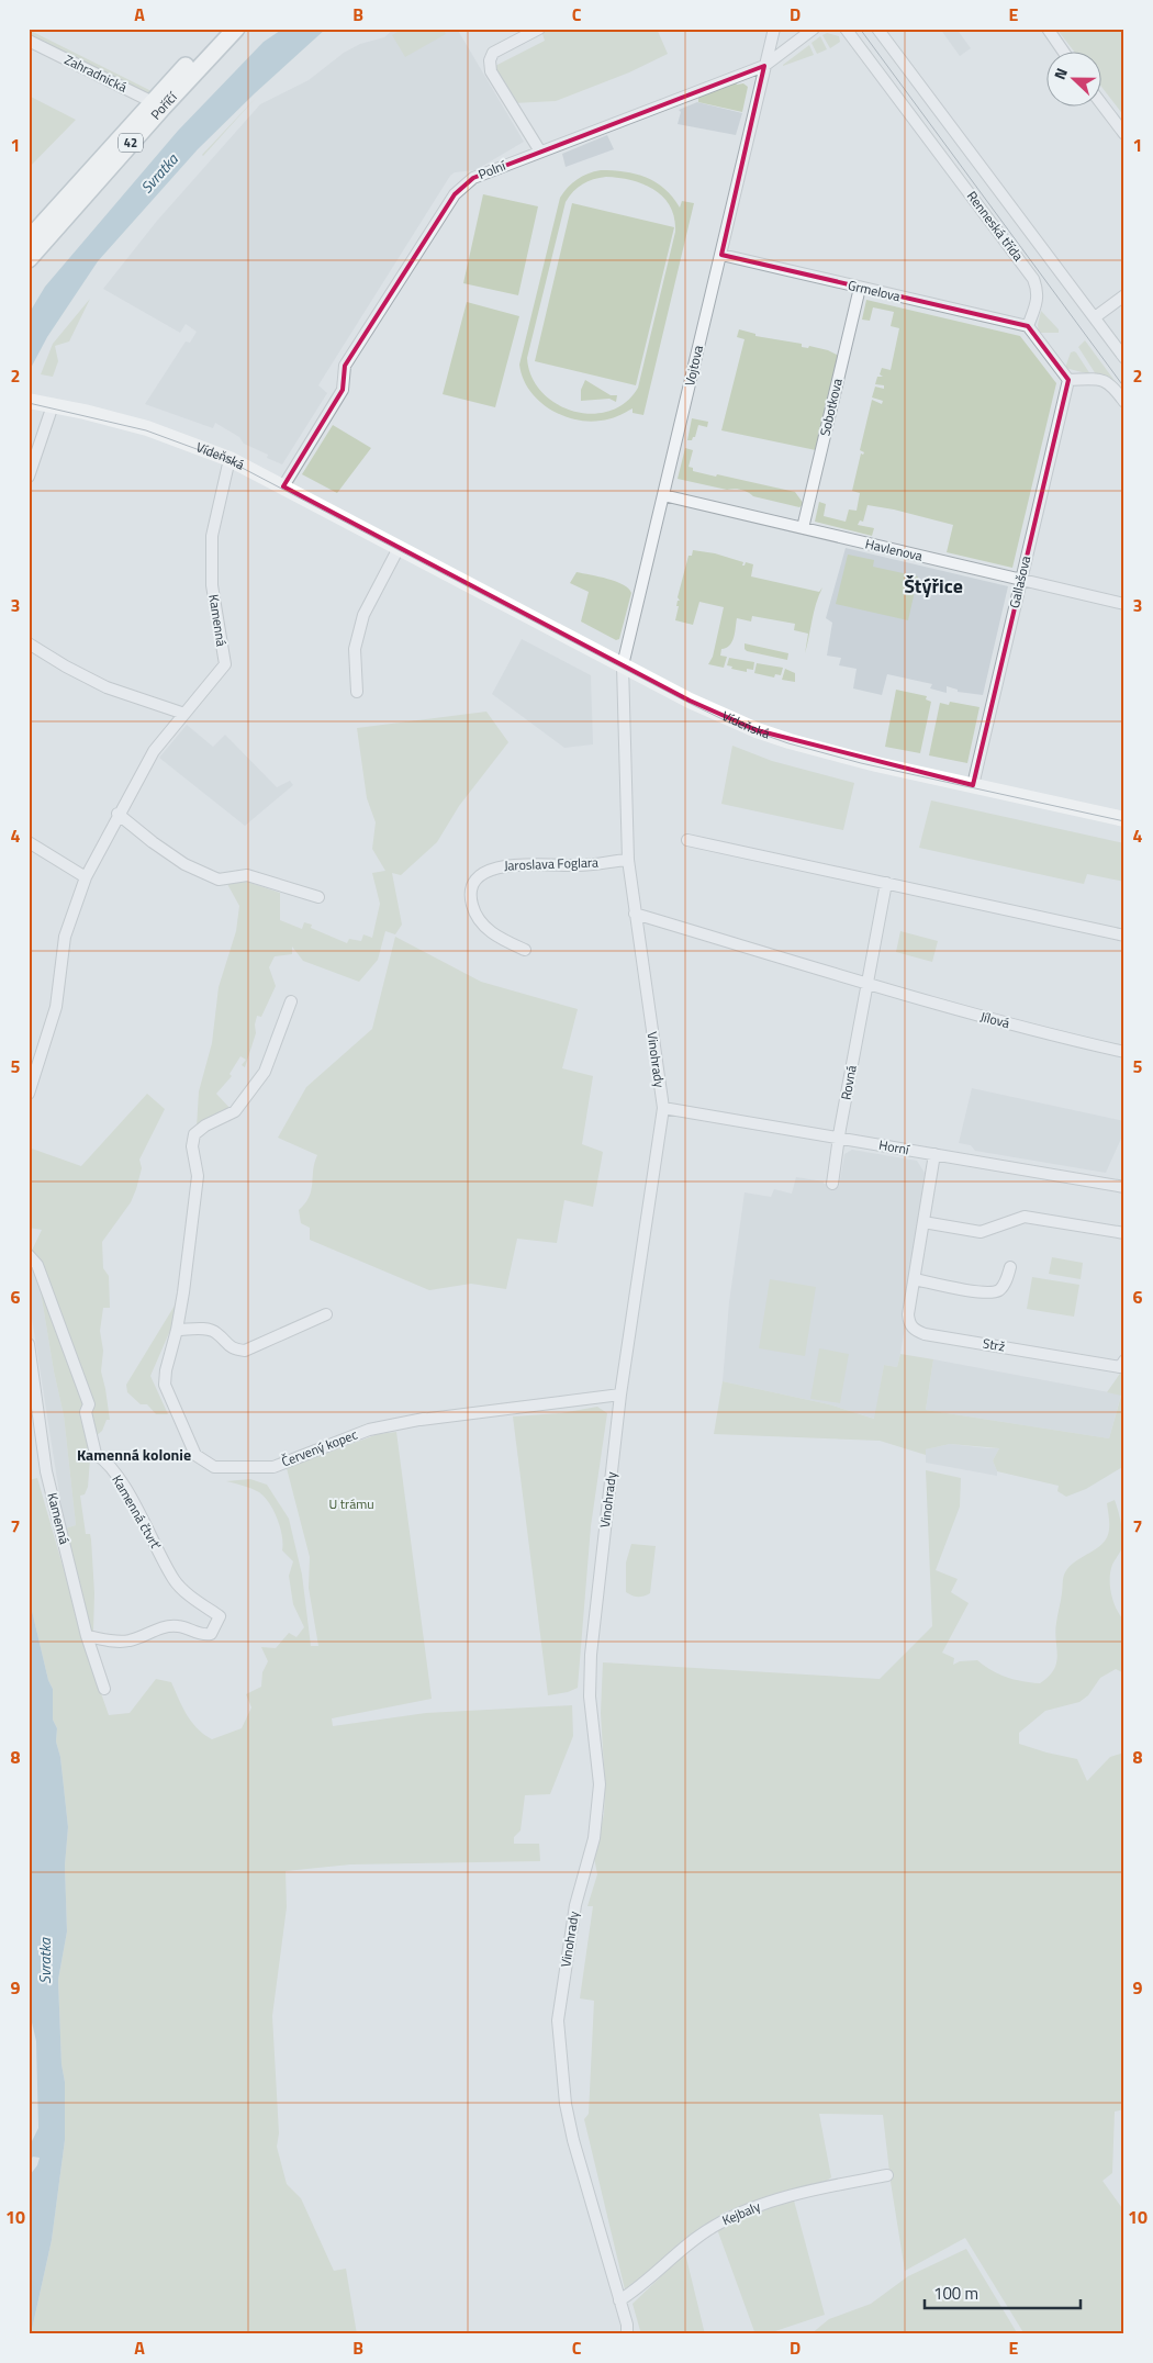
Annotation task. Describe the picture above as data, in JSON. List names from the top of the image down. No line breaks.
{"streets":{"main road":["Poříčí","42","Vídeňská"],"street":["Zahradnická","Polní","Renneská třída","Grmelova","Vojtova","Sobotkova","Havlenova","Gallašova","Kamenná","Jaroslava Foglara","Jílová","Vinohrady","Rovná","Horní","Strž","Červený kopec","Kamenná čtvrť","Kejbaly"]},"crossings":[["Zahradnická","Poříčí"],["Polní","Vojtova"],["Polní","Vídeňská"],["Renneská třída","Grmelova"],["Grmelova","Vojtova"],["Grmelova","Sobotkova"],["Vojtova","Vídeňská"],["Vojtova","Havlenova"],["Vojtova","Vinohrady"],["Sobotkova","Havlenova"],["Vídeňská","Gallašova"],["Vídeňská","Kamenná"],["Vídeňská","Vinohrady"],["Havlenova","Gallašova"],["Kamenná","Kamenná čtvrť"],["Jaroslava Foglara","Vinohrady"],["Jílová","Vinohrady"],["Jílová","Rovná"],["Vinohrady","Horní"],["Vinohrady","Červený kopec"],["Vinohrady","Kejbaly"],["Rovná","Horní"],["Horní","Strž"]],"districts":["Štýřice","Kamenná kolonie"],"water":["Svratka"],"parks":["U trámu"],"scale_bar":"100 m","north":"left","grid":{"columns":["A","B","C","D","E"],"rows":["1","2","3","4","5","6","7","8","9","10"]}}
